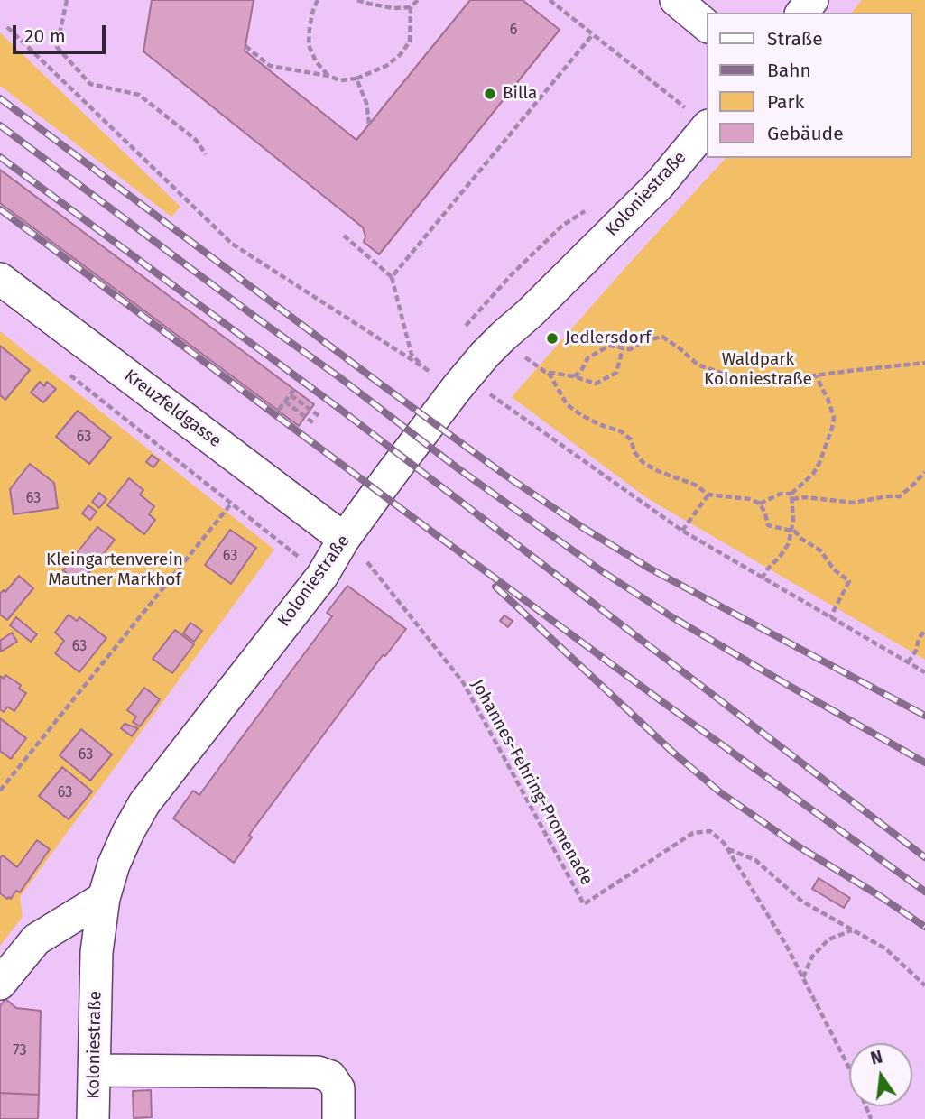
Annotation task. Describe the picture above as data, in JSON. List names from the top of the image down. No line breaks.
{"streets":{"street":["Koloniestraße","Kreuzfeldgasse"],"path":["Johannes-Fehring-Promenade"]},"crossings":[["Koloniestraße","Kreuzfeldgasse"],["Koloniestraße","Johannes-Fehring-Promenade"],["Kreuzfeldgasse","Johannes-Fehring-Promenade"]],"parks":["Waldpark Koloniestraße","Kleingartenverein Mautner Markhof"],"places":["Billa","Jedlersdorf"],"house_numbers":["6","63","63","63","63","63","63","73"],"legend":["Straße","Bahn","Park","Gebäude"],"scale_bar":"20 m","north":"top"}
